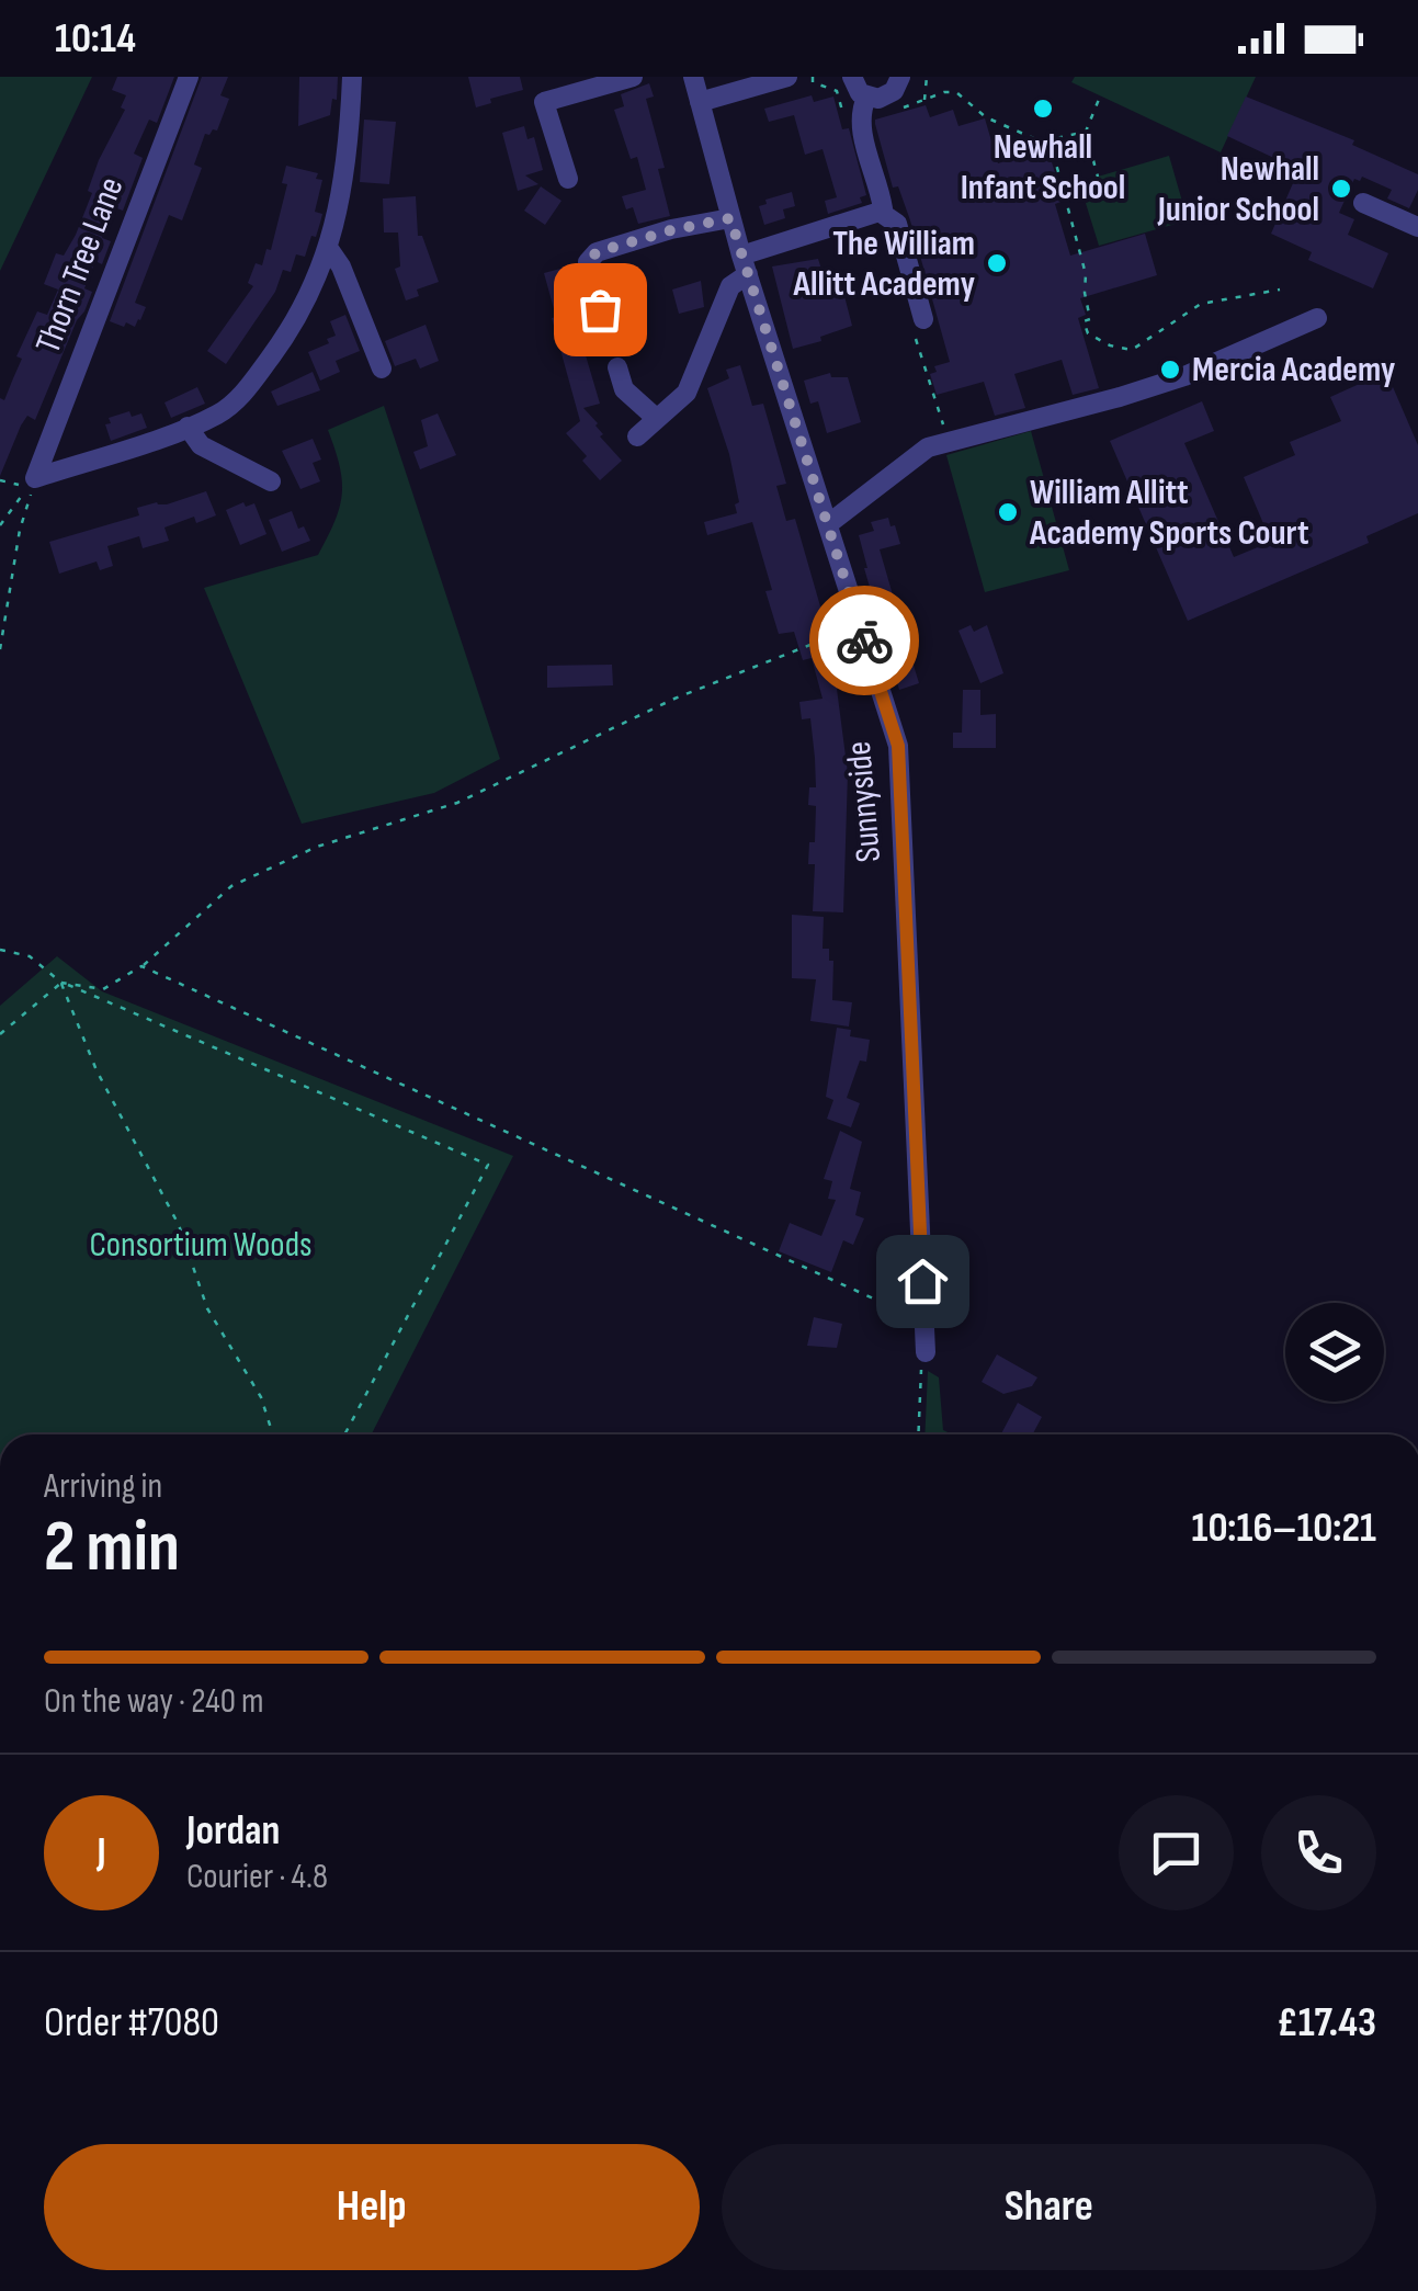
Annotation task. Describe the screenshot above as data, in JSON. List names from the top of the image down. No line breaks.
{"streets":{"street":["Thorn Tree Lane","Sunnyside"]},"parks":["Consortium Woods"],"places":["Newhall Infant School","Newhall Junior School","The William Allitt Academy","Mercia Academy","William Allitt Academy Sports Court"],"page":{"status":"10:14","heading":["2 min","Arriving in","10:16–10:21"],"panel":["Jordan","Courier · 4.8","Order #7080","£17.43"],"bar":"On the way · 240 m","round":"J","buttons":["Help","Share"]}}
